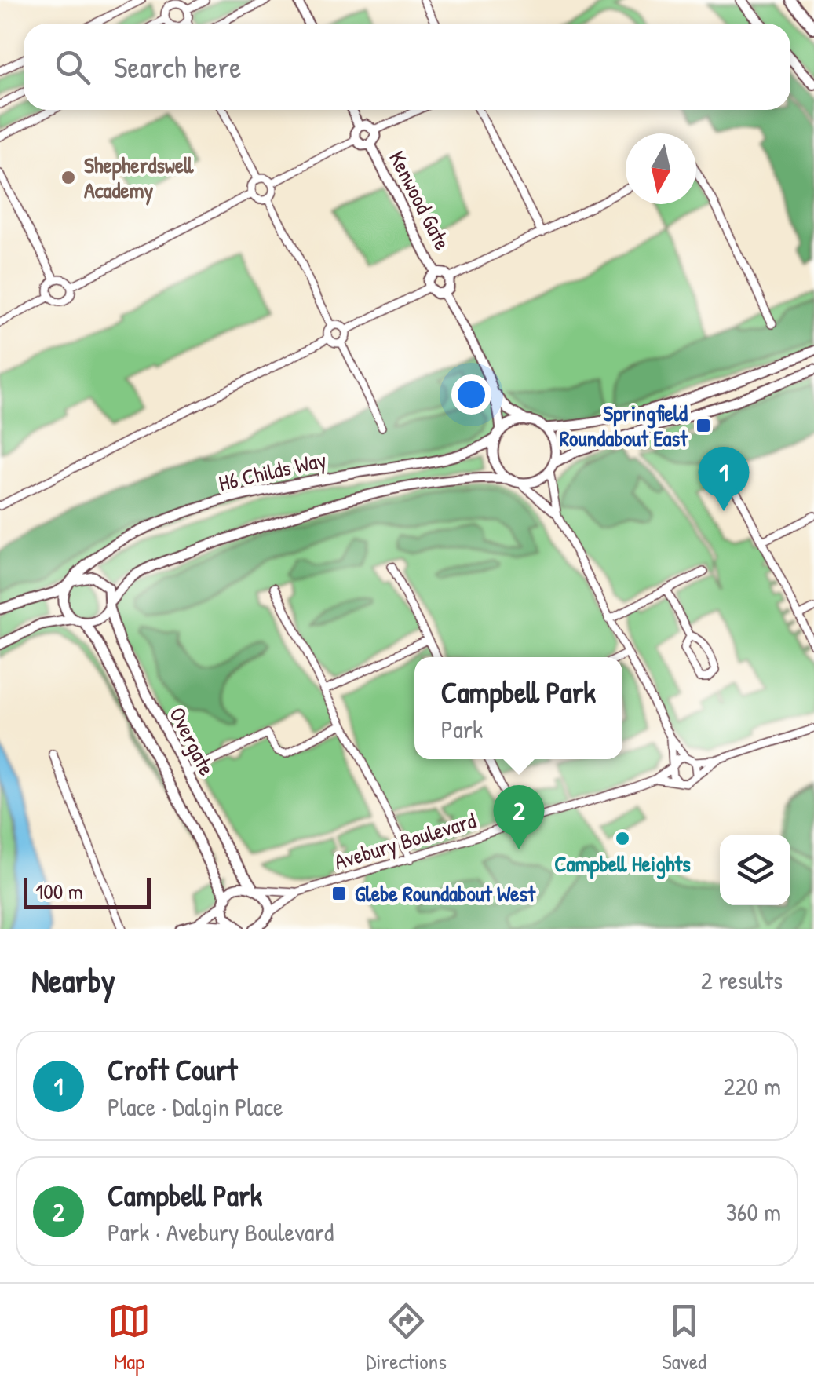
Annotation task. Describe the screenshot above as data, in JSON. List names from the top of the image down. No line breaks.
{"streets":{"street":["Kenwood Gate","H6 Childs Way","Overgate","Avebury Boulevard"]},"crossings":[["H6 Childs Way","Overgate"],["Overgate","Avebury Boulevard"]],"places":{"other":["Shepherdswell Academy","Campbell Heights"],"transit":["Springfield Roundabout East","Glebe Roundabout West"]},"scale_bar":"100 m","north":"bottom","page":{"search":"Search here","pins":["1","2"],"popup":["Campbell Park","Park"],"scale":"100 m","heading":["Nearby","2 results"],"list":[{"mark":"1","name":"Croft Court","note":"Place · Dalgin Place","value":"220 m"},{"mark":"2","name":"Campbell Park","note":"Park · Avebury Boulevard","value":"360 m"}],"nav":["Map","Directions","Saved"]}}
